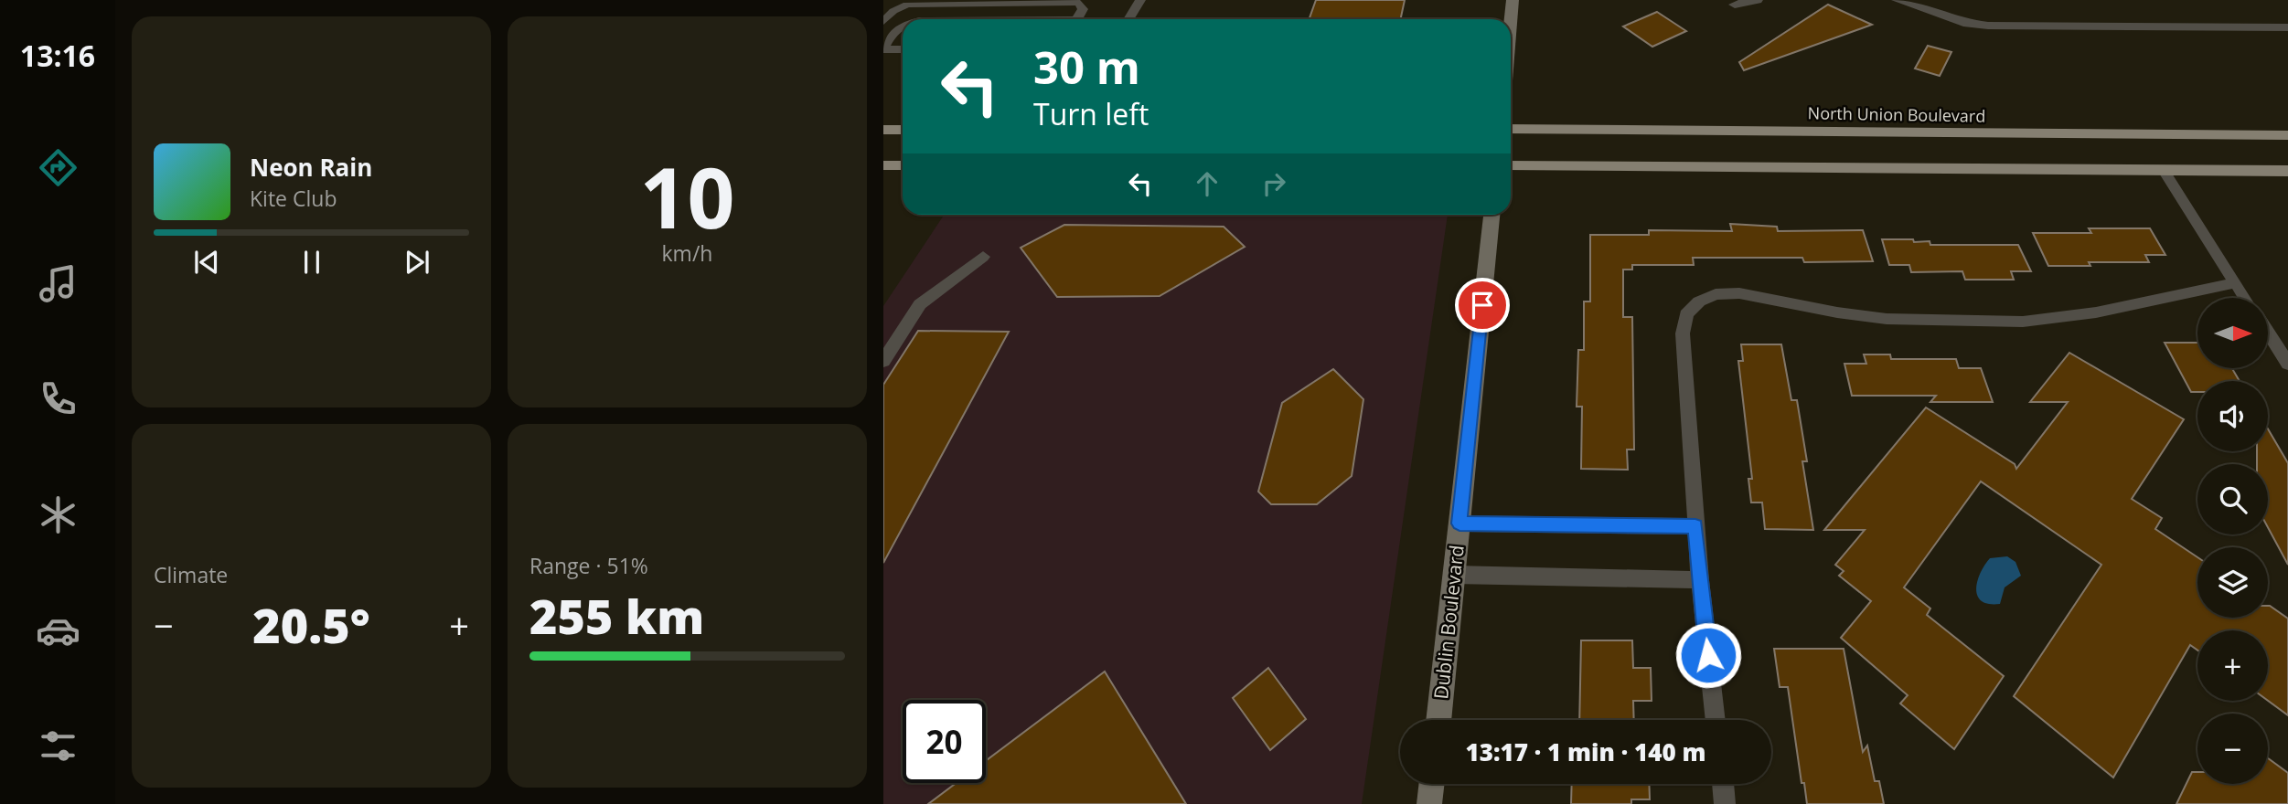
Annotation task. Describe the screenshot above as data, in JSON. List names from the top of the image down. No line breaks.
{"streets":{"main road":["North Union Boulevard","Dublin Boulevard"]},"north":"right","page":{"tabs":"13:16","tile":[["10","km/h"],"Climate",["Range · 51%","255 km"]],"turn":["30 m","Turn left"],"song":["Neon Rain","Kite Club"],"map_buttons":["+","−"],"heat":["−","20.5°","+"],"limit":"20","trip":"13:17 · 1 min · 140 m"}}
